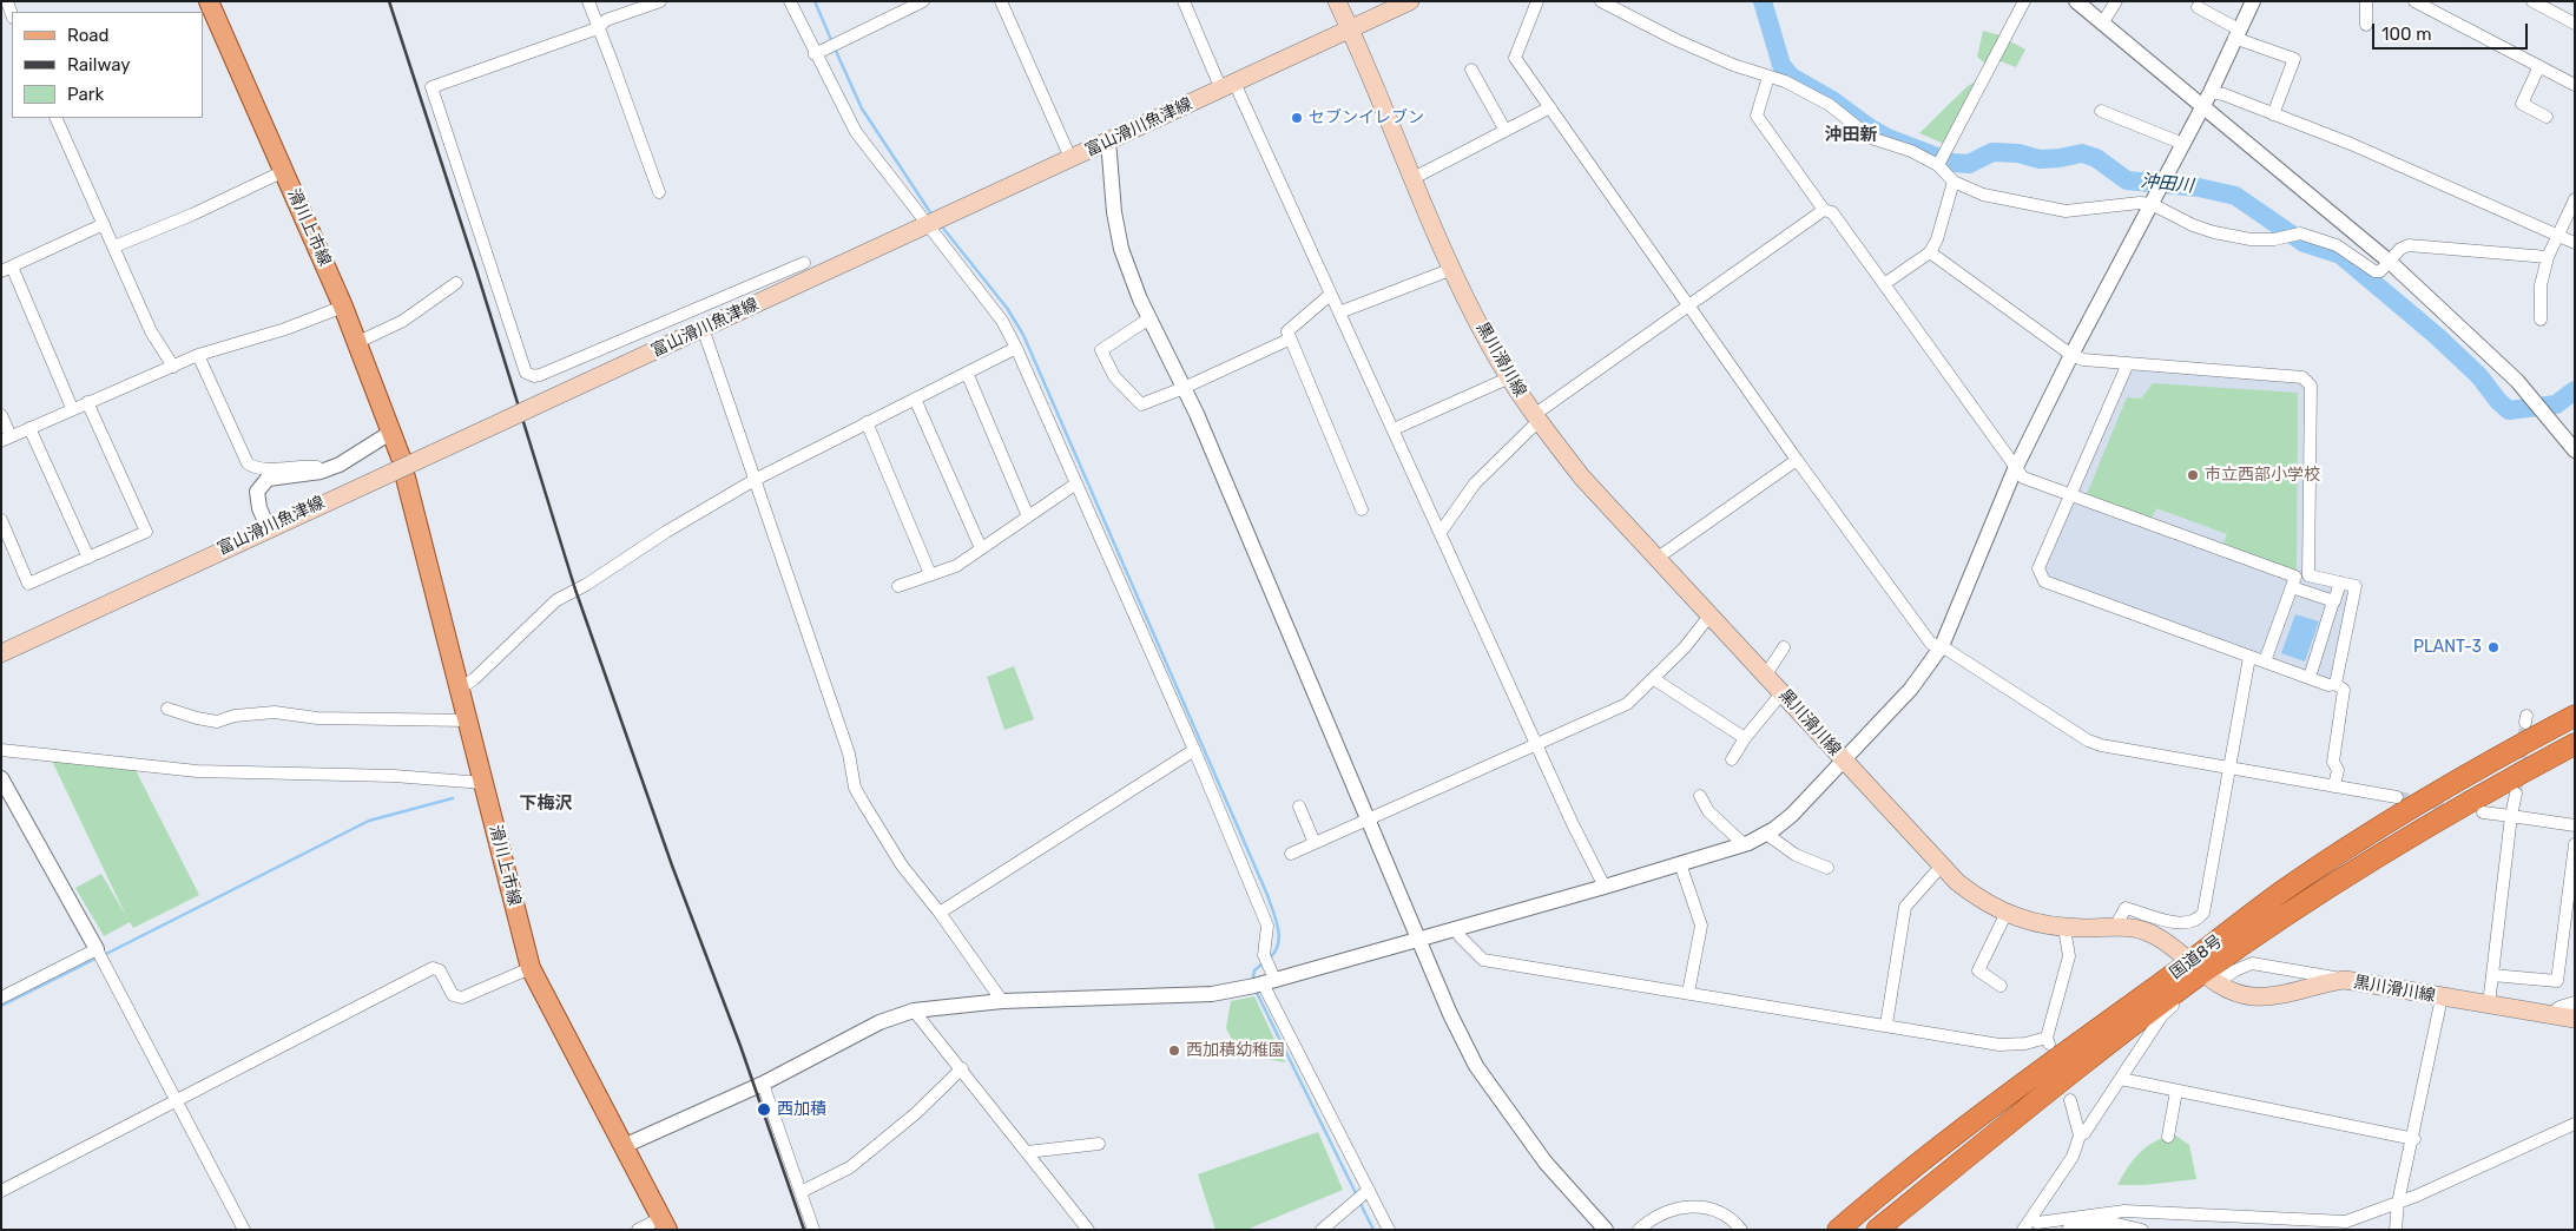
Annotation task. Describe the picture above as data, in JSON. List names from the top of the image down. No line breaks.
{"streets":{"highway":["国道8号"],"main road":["富山滑川魚津線","滑川上市線","黒川滑川線"]},"crossings":[["富山滑川魚津線","黒川滑川線"],["黒川滑川線","国道8号"]],"districts":["沖田新","下梅沢"],"water":["沖田川"],"places":["セブンイレブン","市立西部小学校","PLANT-3","西加積幼稚園","西加積"],"legend":["Road","Railway","Park"],"scale_bar":"100 m"}
